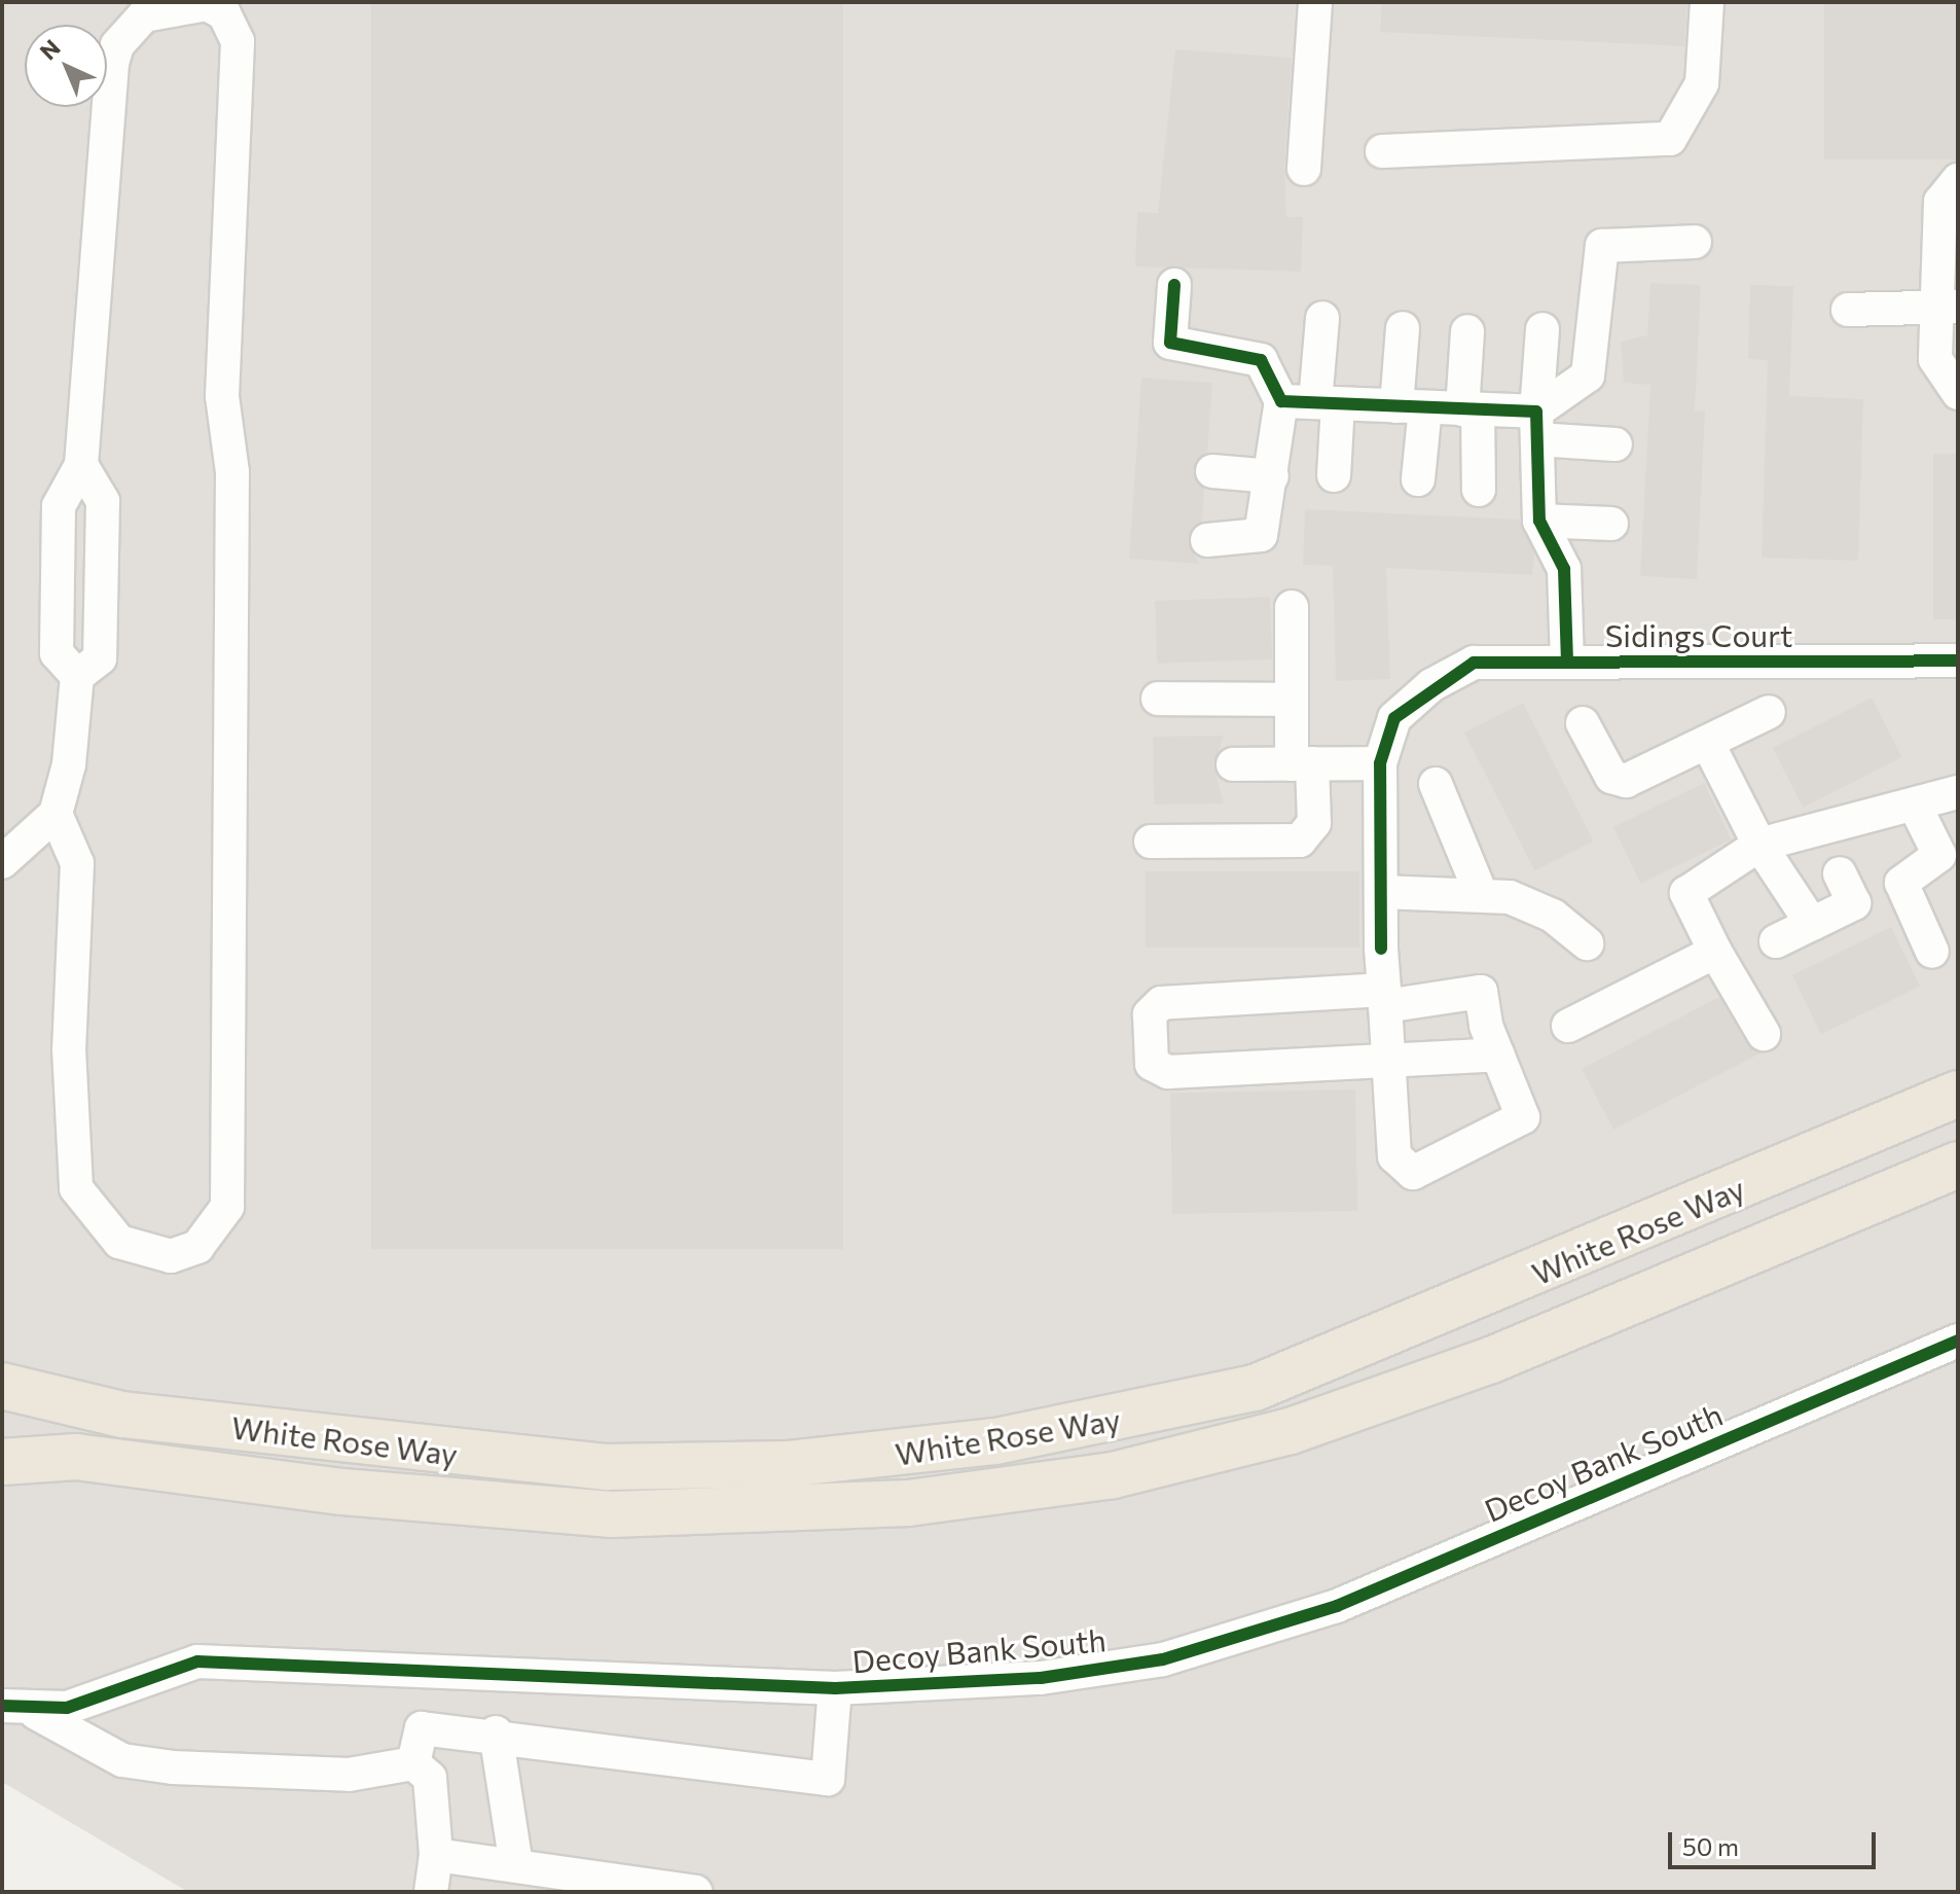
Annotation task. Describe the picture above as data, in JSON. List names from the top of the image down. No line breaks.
{"streets":{"highway":["White Rose Way"],"street":["Sidings Court","Decoy Bank South"]},"scale_bar":"50 m","north":"top left"}
